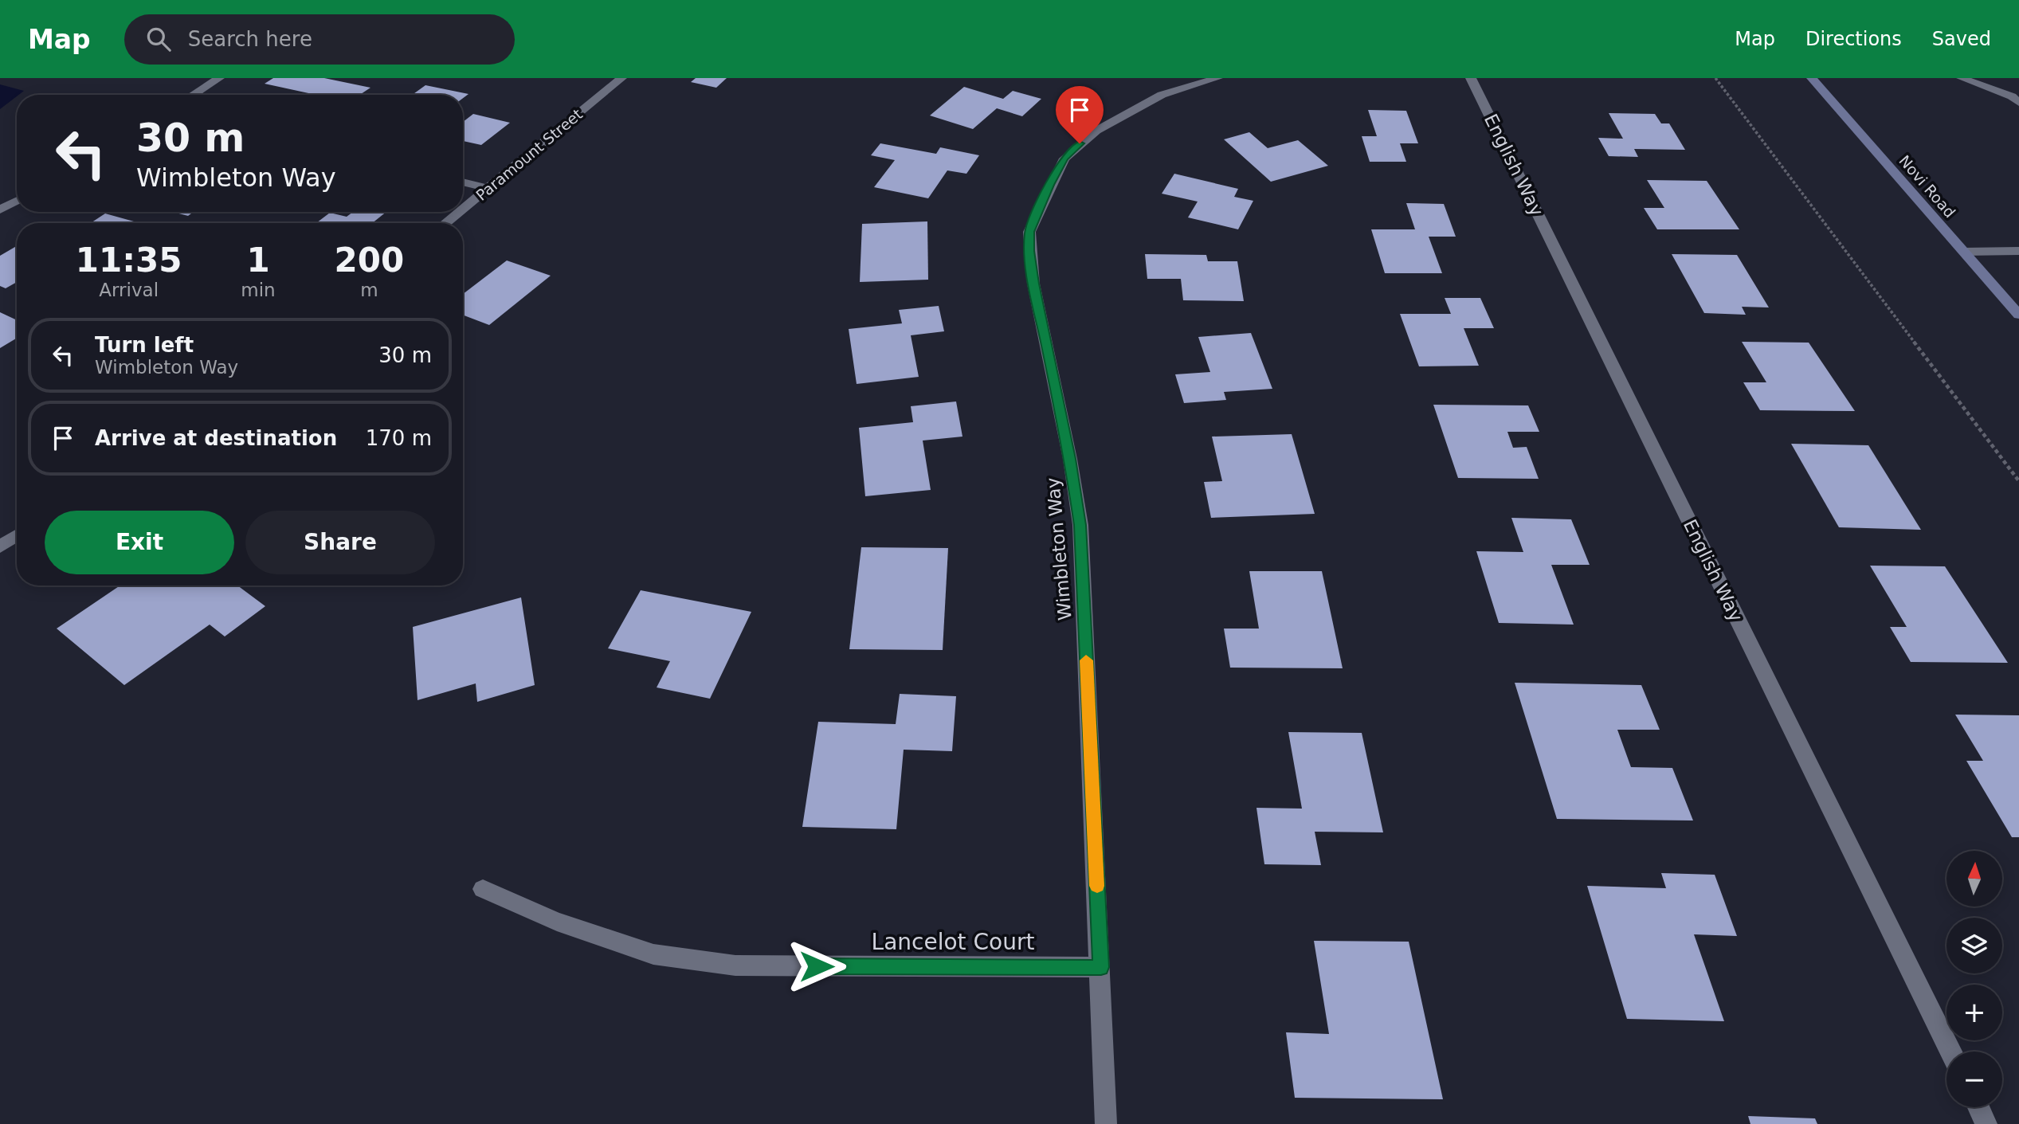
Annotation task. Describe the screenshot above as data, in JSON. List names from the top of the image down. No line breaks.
{"streets":{"main road":["Novi Road"],"street":["Paramount Street","English Way","Wimbleton Way","Lancelot Court"]},"crossings":[["Wimbleton Way","Lancelot Court"]],"north":"top","page":{"header":"Map","search":"Search here","nav":["Map","Directions","Saved"],"turn":["30 m","Wimbleton Way"],"eta":["11:35","Arrival","1","min","200","m"],"list":[{"name":"Turn left","note":"Wimbleton Way","value":"30 m"},{"name":"Arrive at destination","value":"170 m"}],"buttons":["Exit","Share"],"map_buttons":["+","−"]}}
